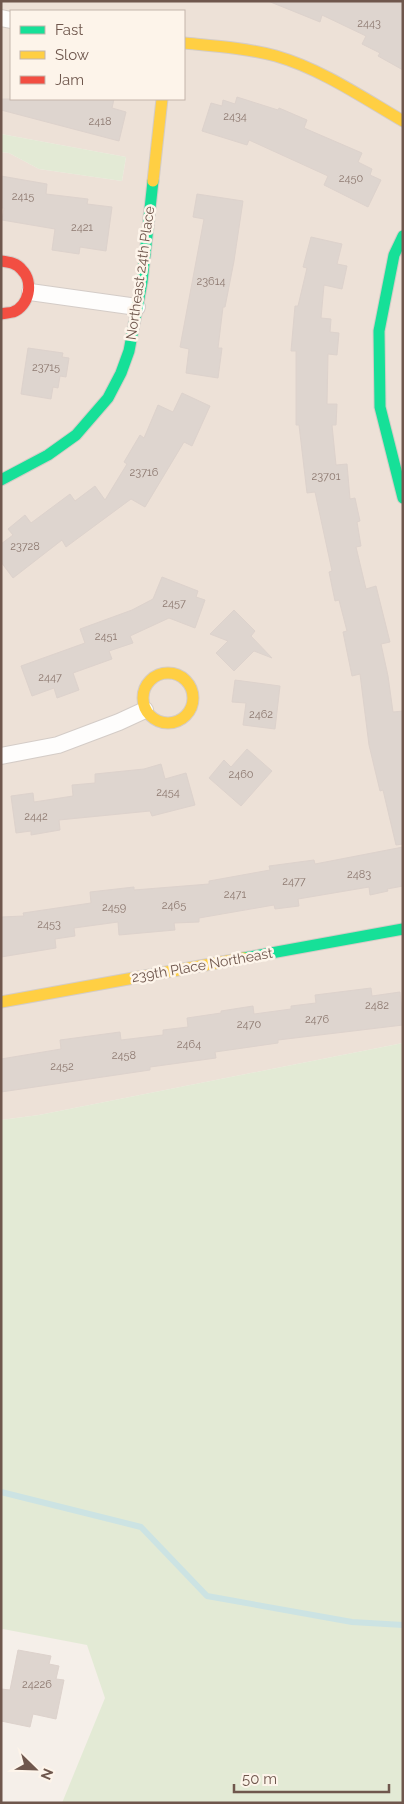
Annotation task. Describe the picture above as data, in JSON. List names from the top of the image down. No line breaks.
{"streets":{"street":["Northeast 24th Place","239th Place Northeast"]},"house_numbers":["2443","2434","2418","2450","2415","2421","23614","23715","23716","23701","23728","2457","2451","2447","2462","2460","2454","2442","2483","2477","2471","2465","2459","2453","2482","2476","2470","2464","2458","2452","24226"],"legend":["Fast","Slow","Jam"],"scale_bar":"50 m","north":"bottom right"}
